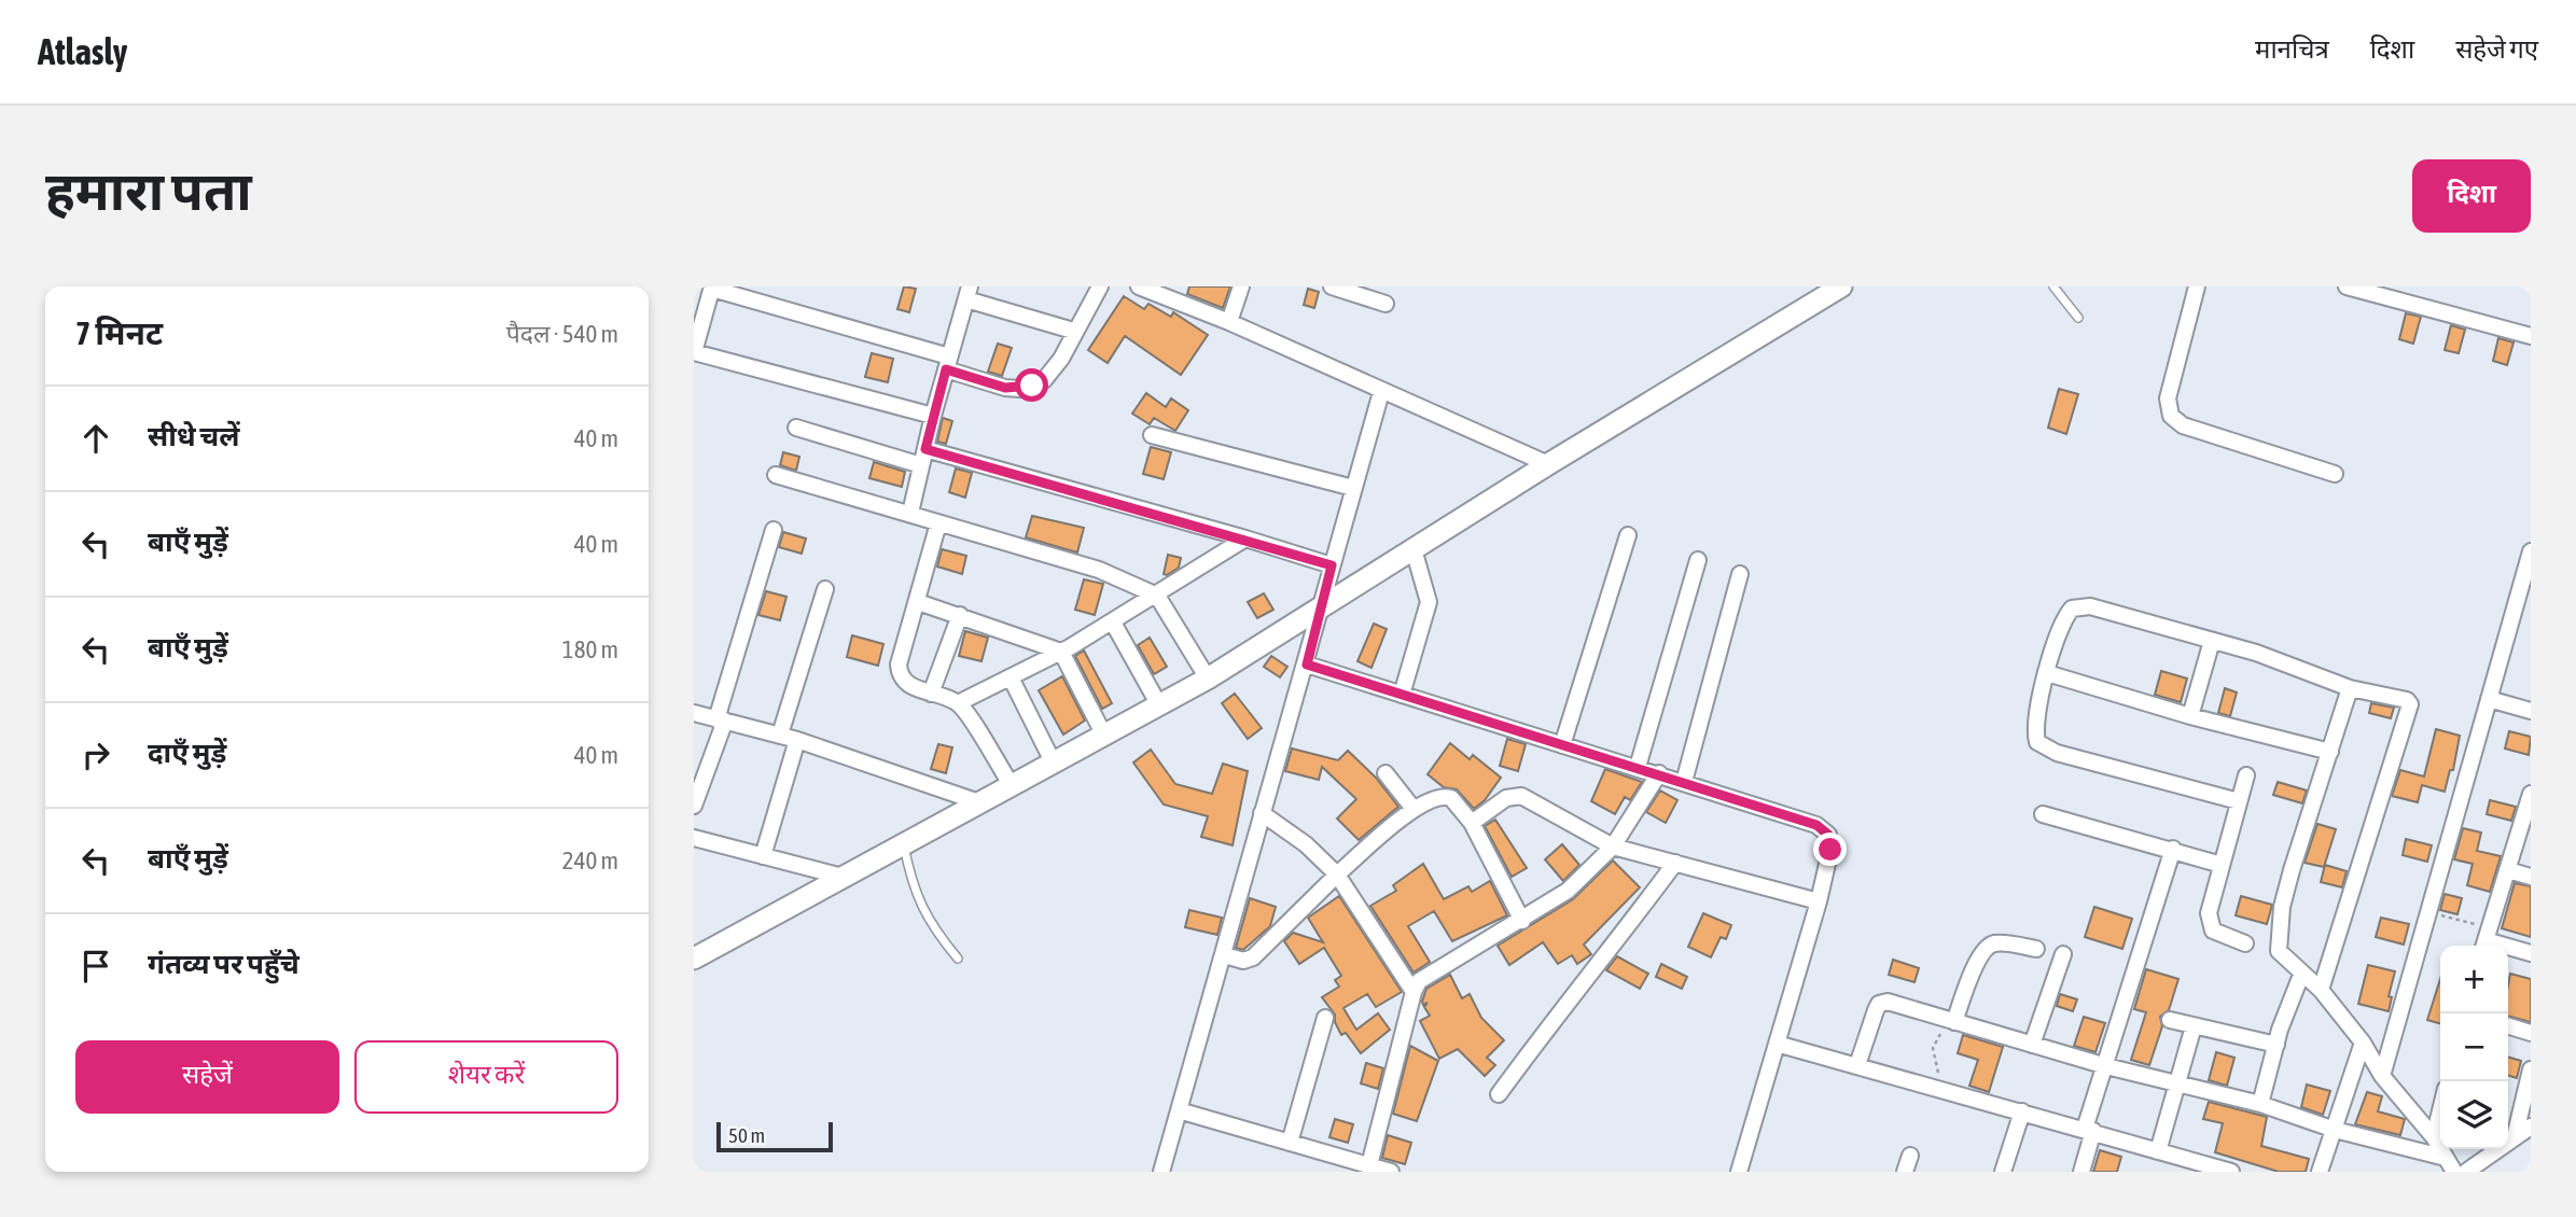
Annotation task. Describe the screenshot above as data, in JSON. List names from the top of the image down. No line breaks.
{"scale_bar":"50 m","page":{"header":"Atlasly","nav":["मानचित्र","दिशा","सहेजे गए"],"buttons":["दिशा",["सहेजें","शेयर करें"]],"title":"हमारा पता","heading":["7 मिनट","पैदल · 540 m"],"list":[["सीधे चलें","40 m"],["बाएँ मुड़ें","40 m"],["बाएँ मुड़ें","180 m"],["दाएँ मुड़ें","40 m"],["बाएँ मुड़ें","240 m"],"गंतव्य पर पहुँचे"],"map_buttons":["+","−"],"scale":"50 m"}}
